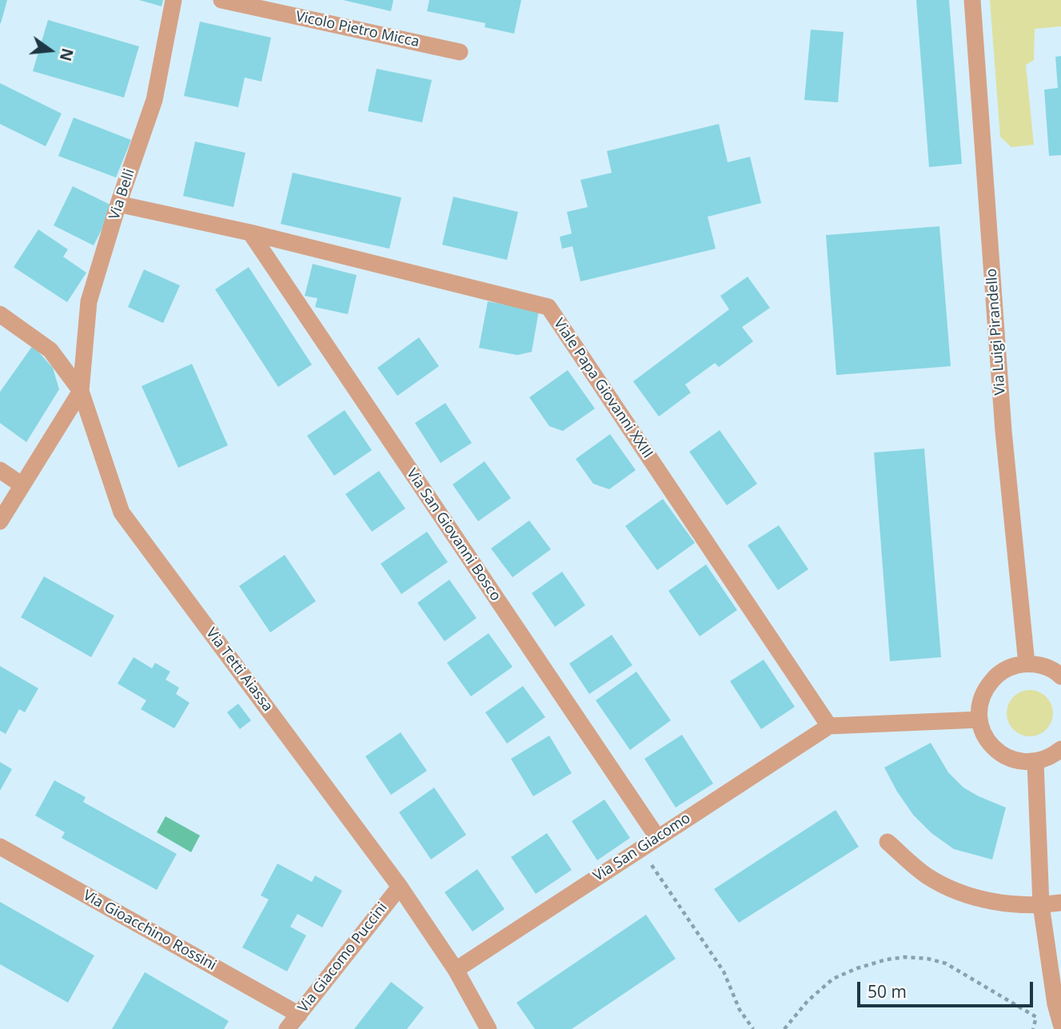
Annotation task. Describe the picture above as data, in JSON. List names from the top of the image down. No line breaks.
{"streets":{"street":["Vicolo Pietro Micca","Via Belli","Via Luigi Pirandello","Viale Papa Giovanni XXIII","Via San Giovanni Bosco","Via Tetti Aiassa","Via San Giacomo","Via Gioacchino Rossini","Via Giacomo Puccini"]},"crossings":[["Via Belli","Viale Papa Giovanni XXIII"],["Via Belli","Via Tetti Aiassa"],["Viale Papa Giovanni XXIII","Via San Giovanni Bosco"],["Viale Papa Giovanni XXIII","Via San Giacomo"],["Via San Giovanni Bosco","Via San Giacomo"],["Via Tetti Aiassa","Via San Giacomo"],["Via Tetti Aiassa","Via Giacomo Puccini"],["Via Gioacchino Rossini","Via Giacomo Puccini"]],"scale_bar":"50 m","north":"right"}
